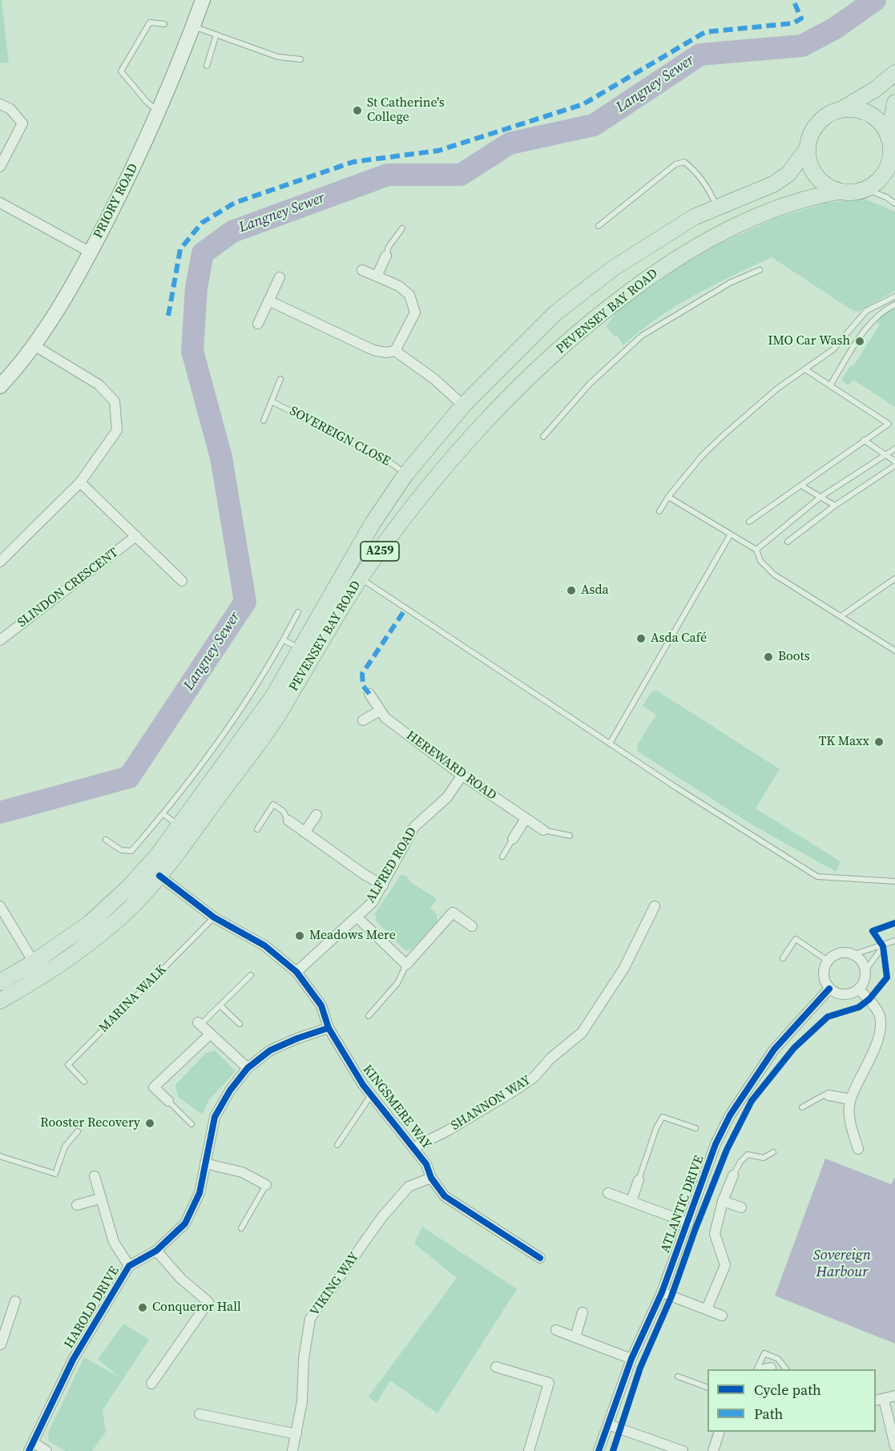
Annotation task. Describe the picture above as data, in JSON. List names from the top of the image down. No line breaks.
{"streets":{"main road":["PEVENSEY BAY ROAD","A259"],"street":["PRIORY ROAD","SLINDON CRESCENT","HEREWARD ROAD","ALFRED ROAD","SHANNON WAY","KINGSMERE WAY","ATLANTIC DRIVE","VIKING WAY","HAROLD DRIVE"],"lane":["SOVEREIGN CLOSE","MARINA WALK"]},"crossings":[["PEVENSEY BAY ROAD","SOVEREIGN CLOSE"],["PEVENSEY BAY ROAD","KINGSMERE WAY"],["HEREWARD ROAD","ALFRED ROAD"],["ALFRED ROAD","KINGSMERE WAY"],["MARINA WALK","KINGSMERE WAY"],["SHANNON WAY","KINGSMERE WAY"],["KINGSMERE WAY","VIKING WAY"],["KINGSMERE WAY","HAROLD DRIVE"]],"water":["Langney Sewer","Sovereign Harbour"],"places":["St Catherine's College","IMO Car Wash","Asda","Asda Café","Boots","TK Maxx","Meadows Mere","Rooster Recovery","Conqueror Hall"],"legend":["Cycle path","Path"]}
